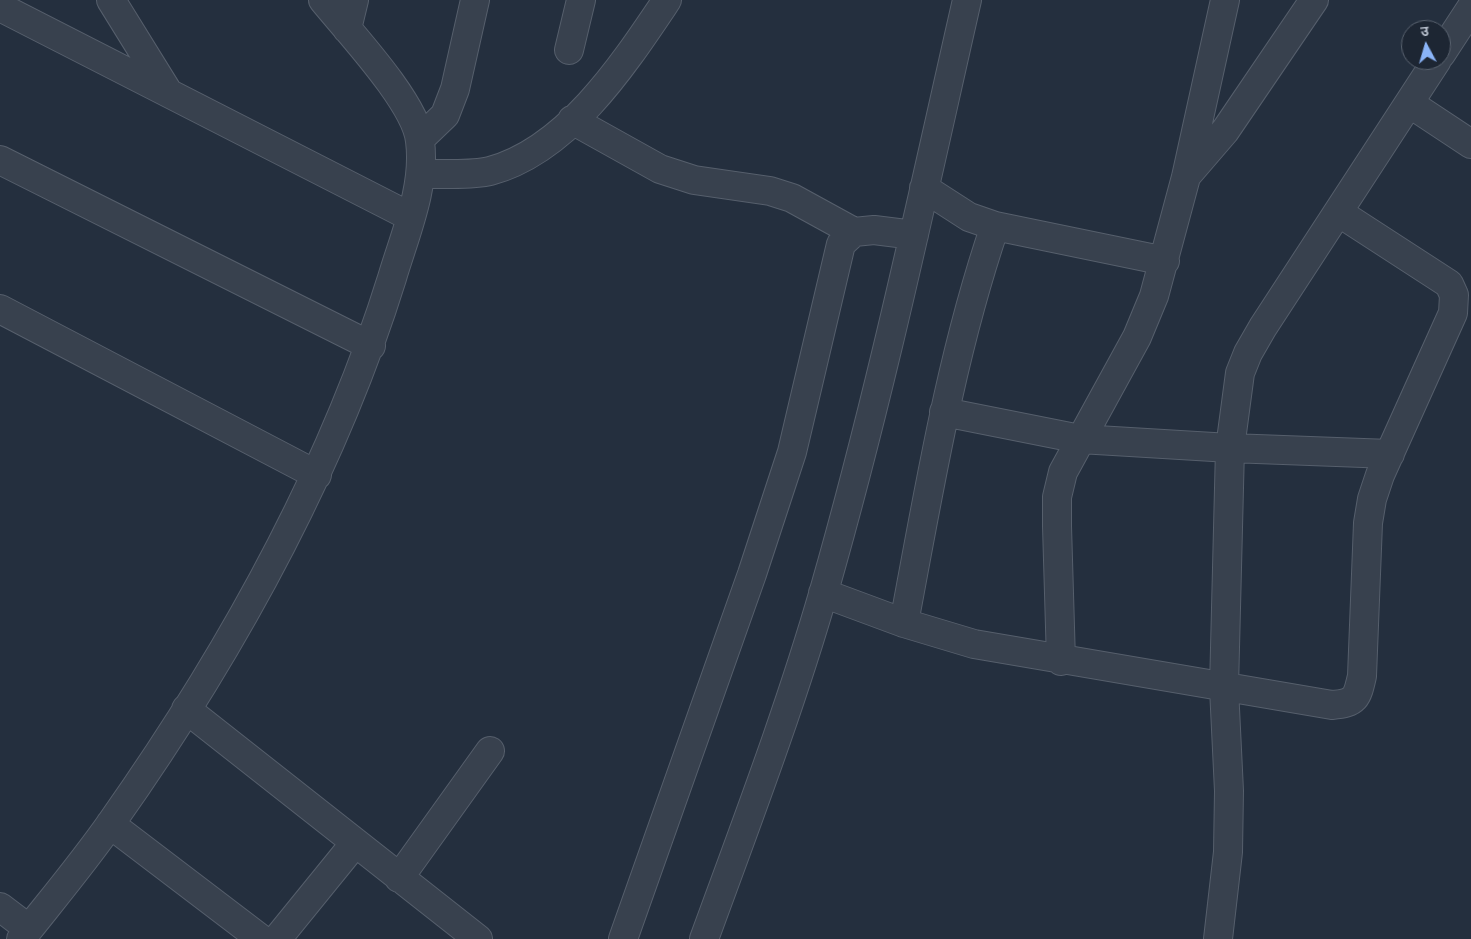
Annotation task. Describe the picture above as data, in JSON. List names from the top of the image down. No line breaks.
{"north":"top"}
